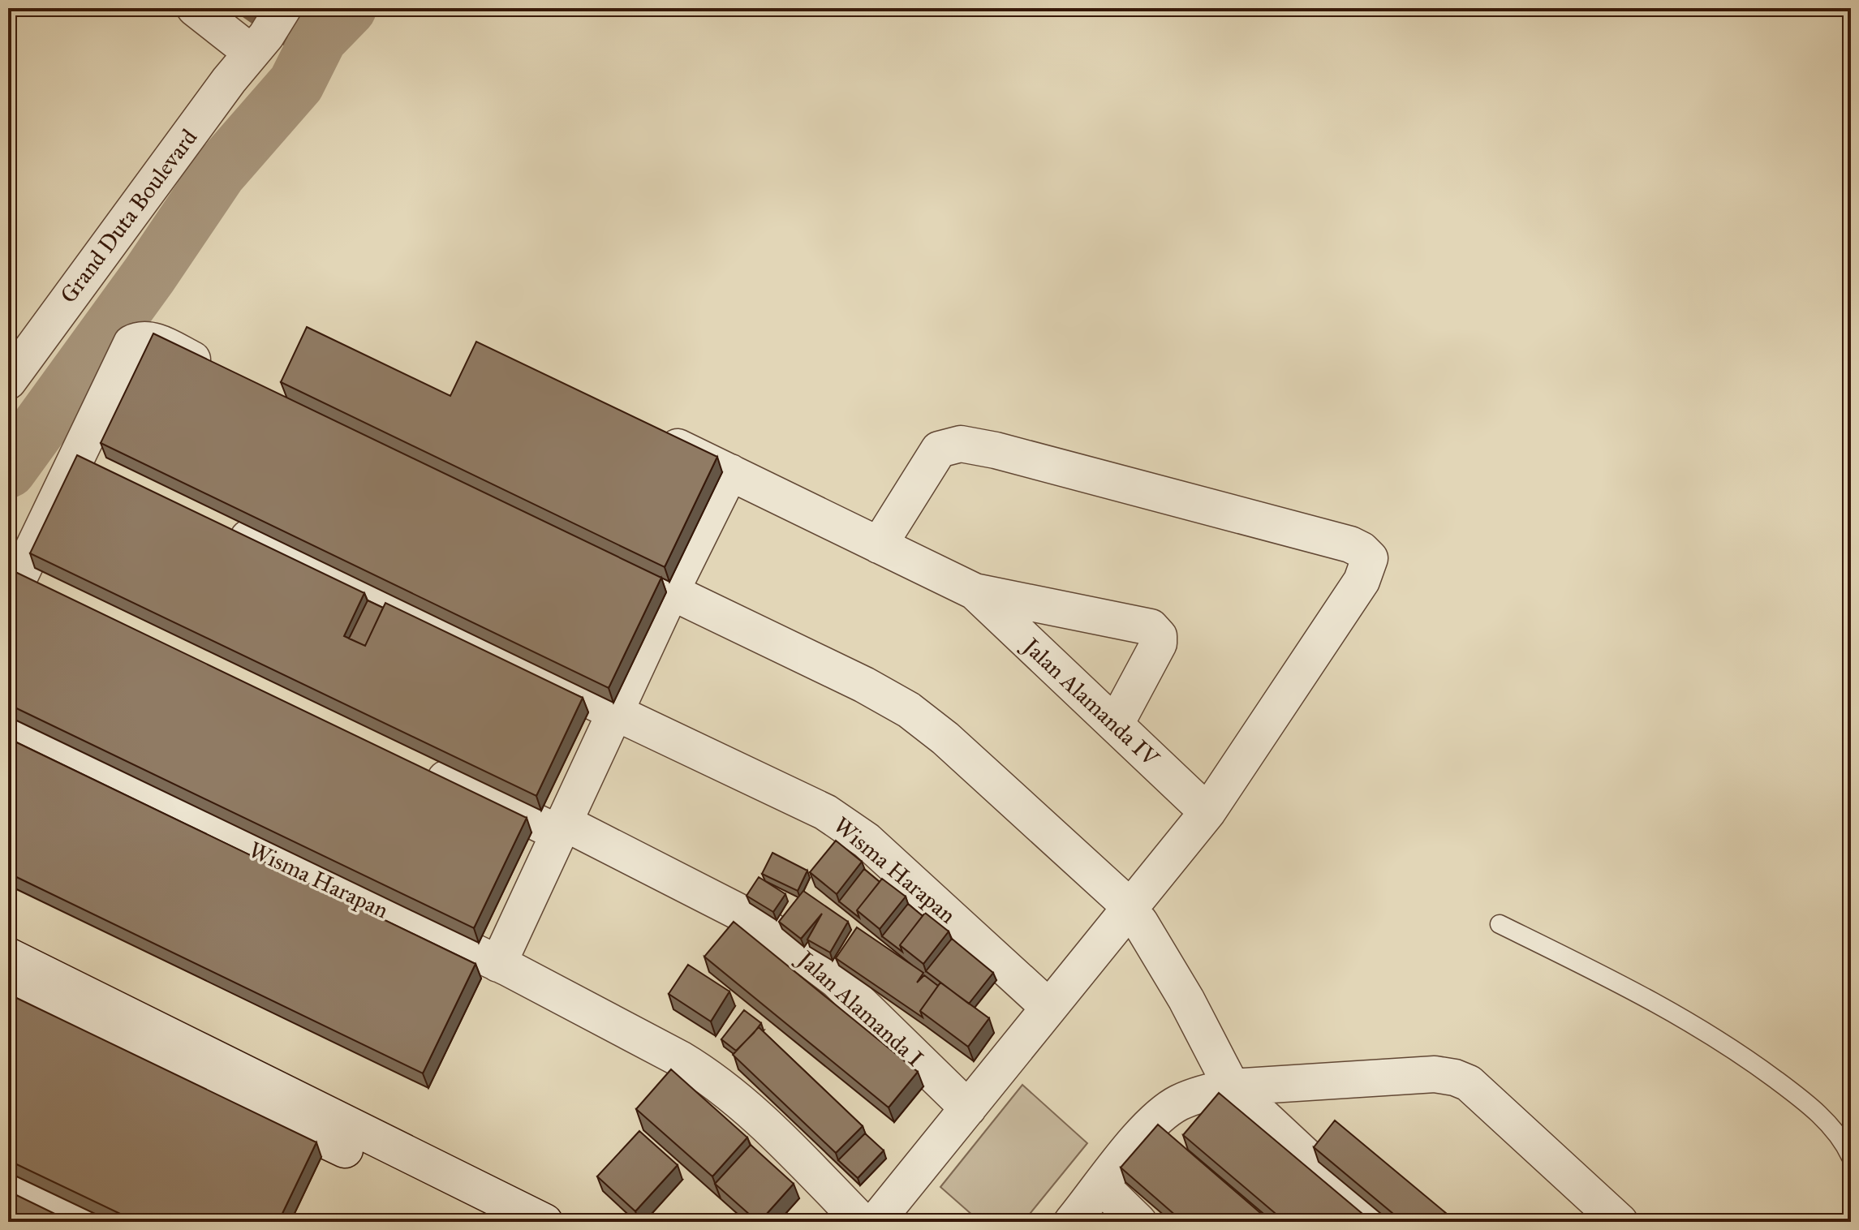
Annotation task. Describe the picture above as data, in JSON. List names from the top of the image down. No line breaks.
{"streets":{"street":["Grand Duta Boulevard","Jalan Alamanda IV","Wisma Harapan","Jalan Alamanda I"]}}
